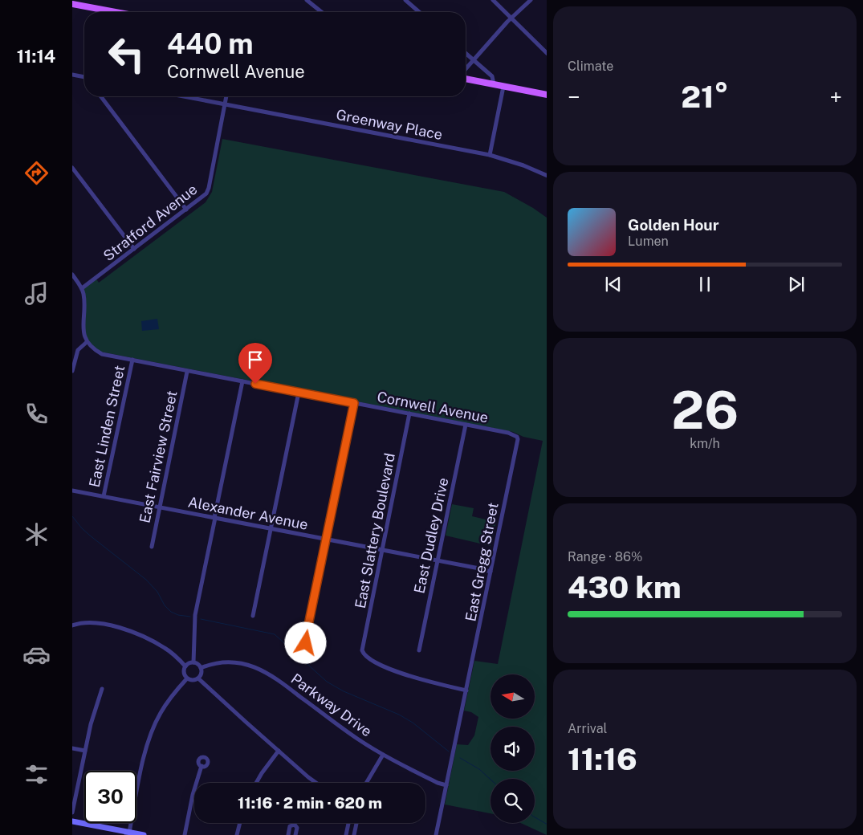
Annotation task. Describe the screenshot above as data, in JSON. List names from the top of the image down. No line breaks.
{"streets":{"street":["Greenway Place","Stratford Avenue","Cornwell Avenue","East Linden Street","East Fairview Street","Alexander Avenue","East Slattery Boulevard","East Dudley Drive","East Gregg Street","Parkway Drive"]},"crossings":[["Greenway Place","Stratford Avenue"],["Cornwell Avenue","East Linden Street"],["Cornwell Avenue","East Fairview Street"],["Cornwell Avenue","East Slattery Boulevard"],["Cornwell Avenue","East Dudley Drive"],["Cornwell Avenue","East Gregg Street"],["East Linden Street","Alexander Avenue"],["East Fairview Street","Alexander Avenue"],["Alexander Avenue","East Slattery Boulevard"],["Alexander Avenue","East Dudley Drive"],["Alexander Avenue","East Gregg Street"],["East Slattery Boulevard","East Gregg Street"],["East Gregg Street","Parkway Drive"]],"north":"left","page":{"tabs":"11:14","tile":["Climate",["26","km/h"],["Range · 86%","430 km"],["Arrival","11:16"]],"turn":["440 m","Cornwell Avenue"],"heat":["−","21°","+"],"song":["Golden Hour","Lumen"],"limit":"30","trip":"11:16 · 2 min · 620 m"}}
